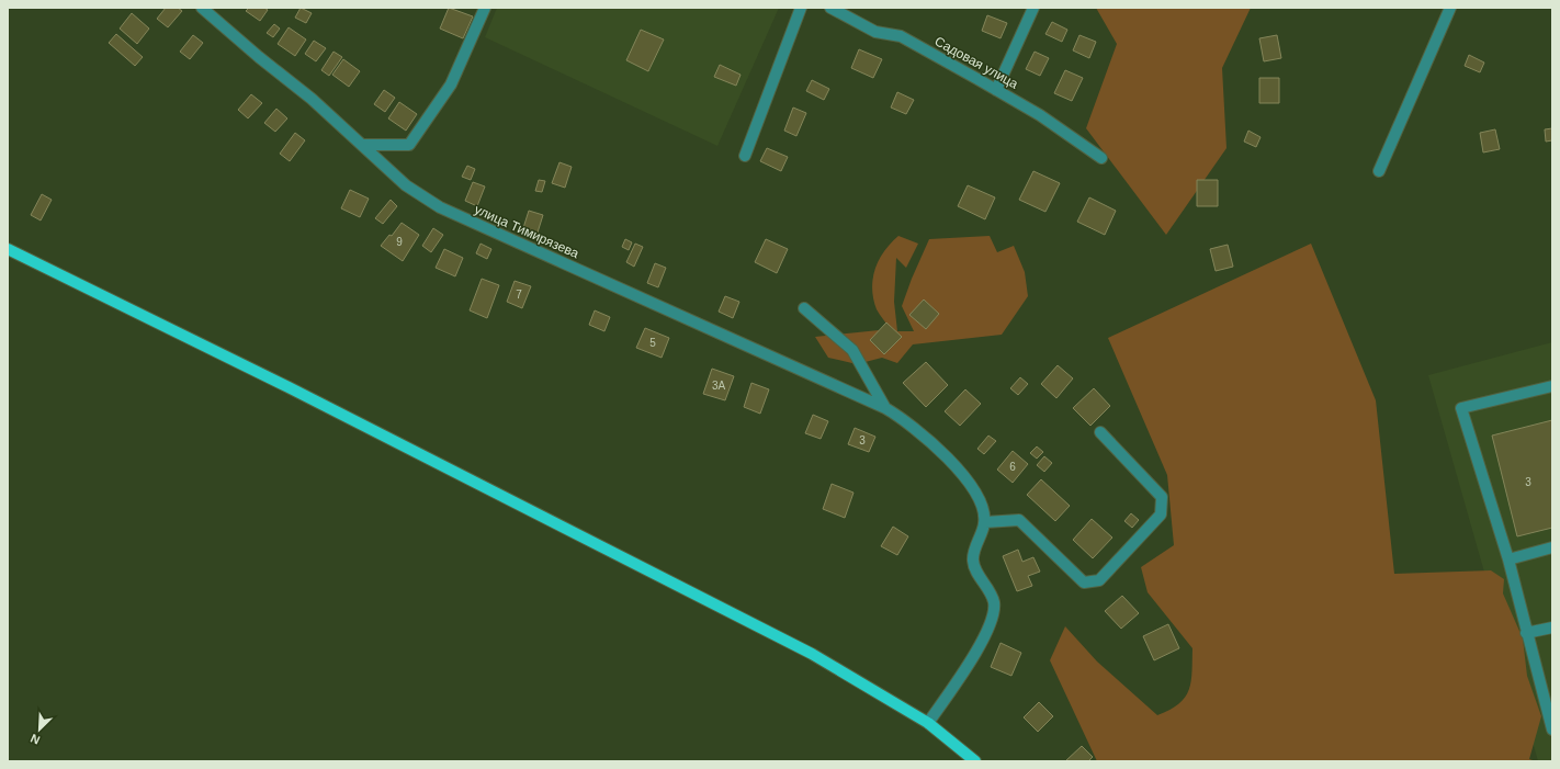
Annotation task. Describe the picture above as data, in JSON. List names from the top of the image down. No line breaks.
{"streets":{"street":["Садовая улица","улица Тимирязева"]},"house_numbers":["9","7","5","3А","3","6","3"],"north":"bottom left"}
